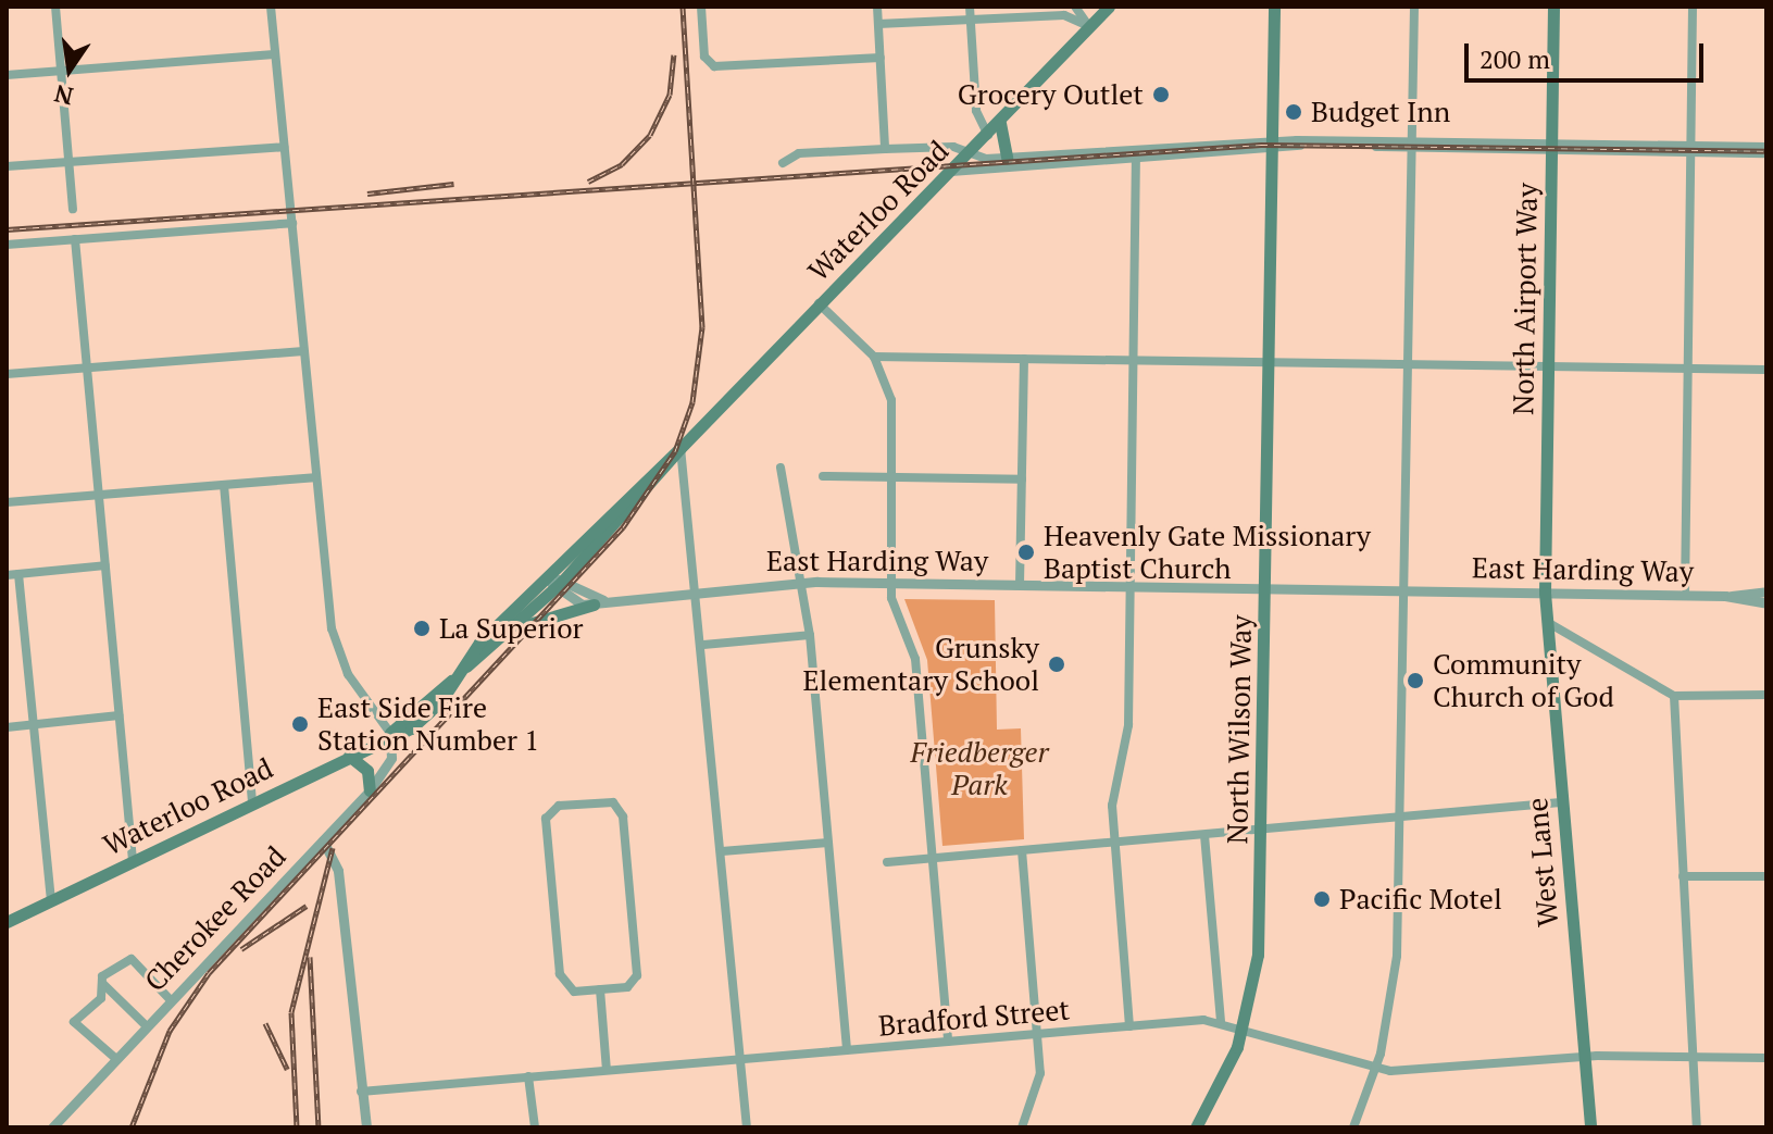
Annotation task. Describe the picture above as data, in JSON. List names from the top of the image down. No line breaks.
{"streets":{"main road":["Waterloo Road","North Airport Way","North Wilson Way","West Lane"],"street":["East Harding Way","Cherokee Road","Bradford Street"]},"crossings":[["Waterloo Road","East Harding Way"],["Waterloo Road","Cherokee Road"],["North Airport Way","East Harding Way"],["North Airport Way","West Lane"],["East Harding Way","North Wilson Way"],["East Harding Way","West Lane"],["North Wilson Way","Bradford Street"],["West Lane","Bradford Street"]],"parks":["Friedberger Park"],"places":["Grocery Outlet","Budget Inn","Heavenly Gate Missionary Baptist Church","La Superior","Grunsky Elementary School","Community Church of God","East Side Fire Station Number 1","Pacific Motel"],"scale_bar":"200 m","north":"bottom"}
